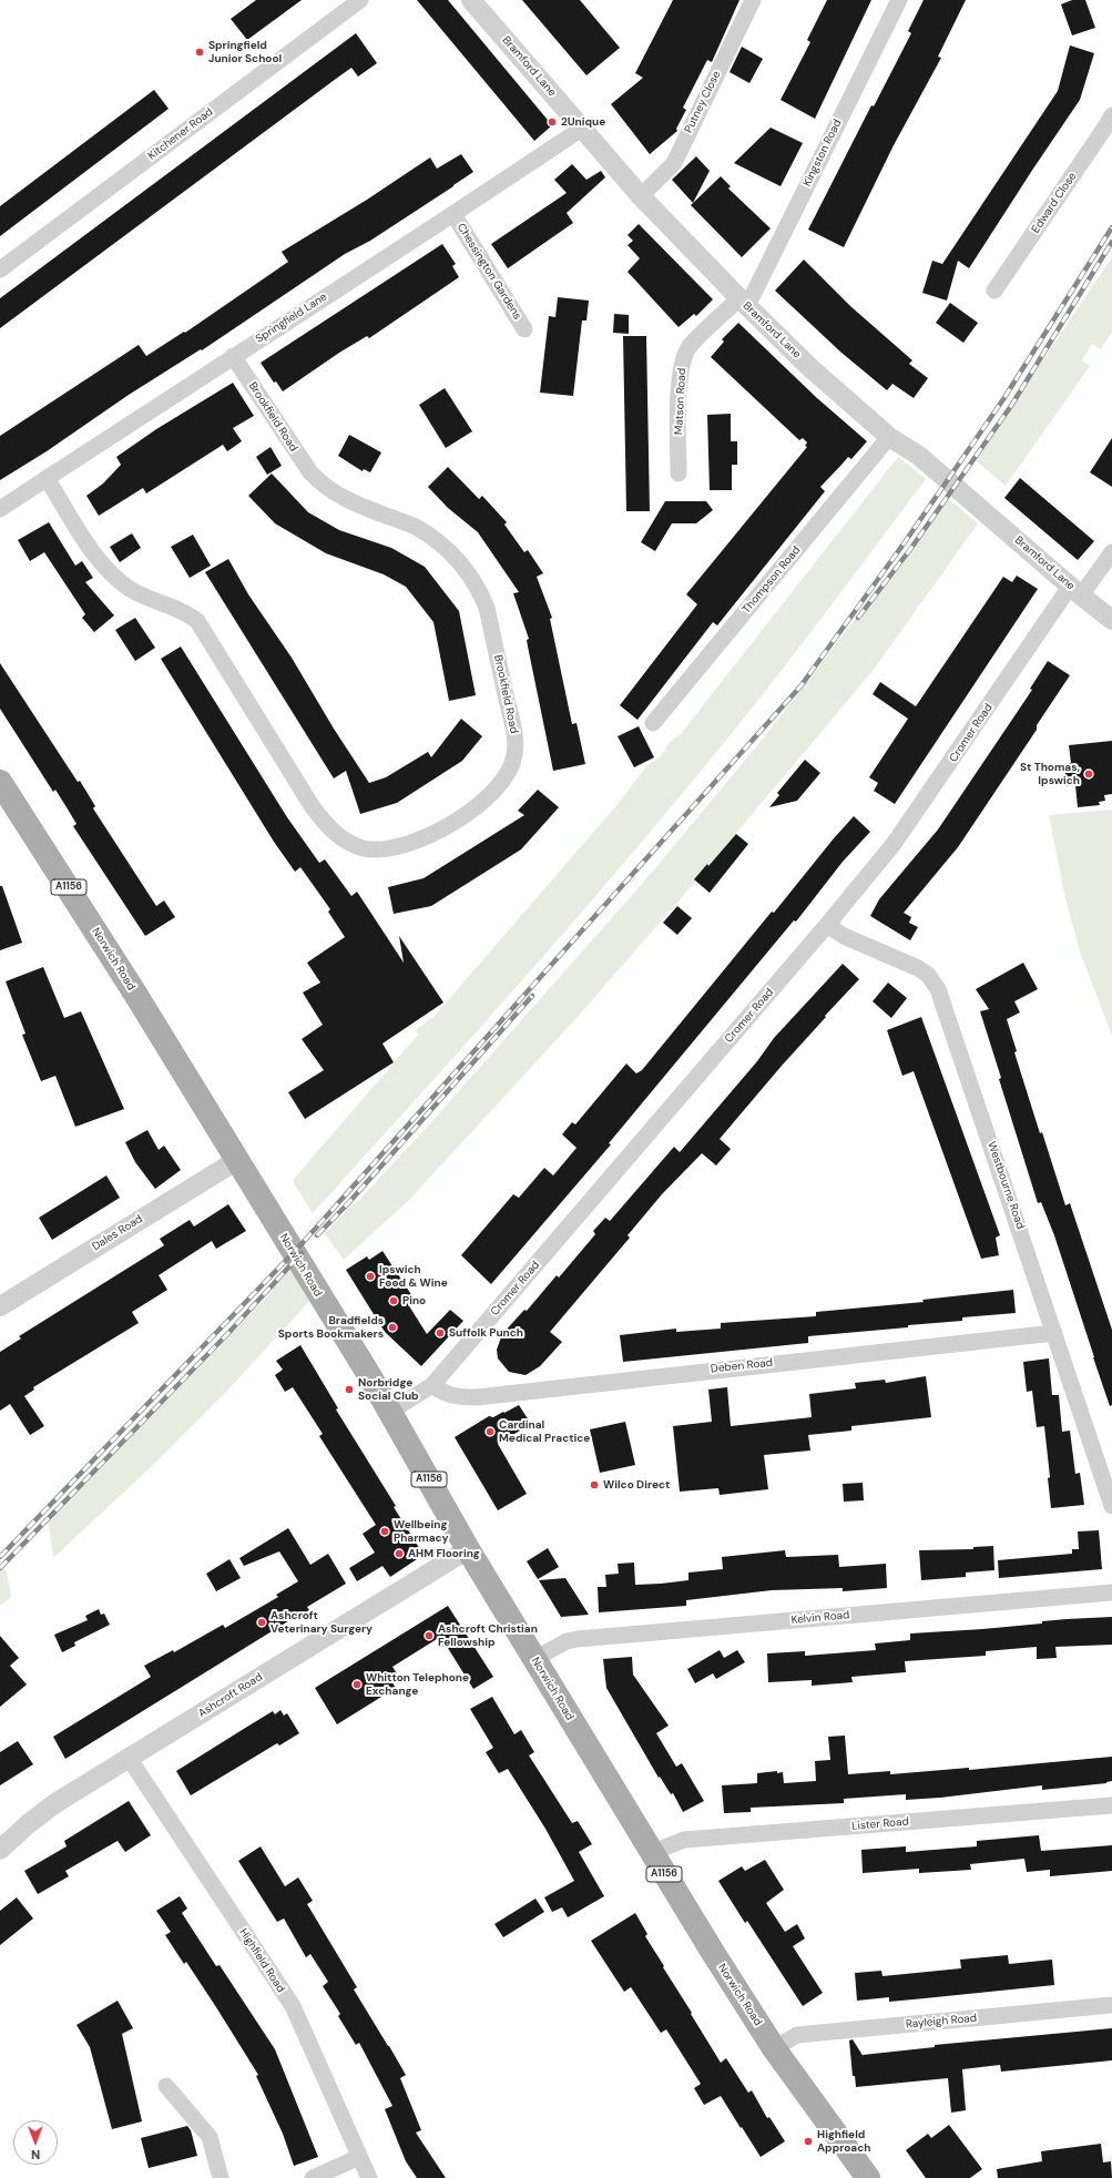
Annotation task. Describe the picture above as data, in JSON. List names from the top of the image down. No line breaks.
{"streets":{"main road":["A1156","Norwich Road"],"street":["Bramford Lane","Putney Close","Kitchener Road","Kingston Road","Edward Close","Chessington Gardens","Springfield Lane","Matson Road","Brookfield Road","Thompson Road","Cromer Road","Westbourne Road","Dales Road","Deben Road","Kelvin Road","Ashcroft Road","Lister Road","Highfield Road","Rayleigh Road"]},"crossings":[["Bramford Lane","Putney Close"],["Bramford Lane","Kingston Road"],["Bramford Lane","Springfield Lane"],["Bramford Lane","Matson Road"],["Bramford Lane","Thompson Road"],["Bramford Lane","Cromer Road"],["Kingston Road","Matson Road"],["Chessington Gardens","Springfield Lane"],["Springfield Lane","Brookfield Road"],["Cromer Road","Norwich Road"],["Cromer Road","Westbourne Road"],["Cromer Road","Deben Road"],["Norwich Road","Dales Road"],["Norwich Road","Kelvin Road"],["Norwich Road","Ashcroft Road"],["Norwich Road","Lister Road"],["Norwich Road","Rayleigh Road"],["Westbourne Road","Deben Road"],["Ashcroft Road","Highfield Road"]],"places":["Springfield Junior School","2Unique","St Thomas, Ipswich","Ipswich Food & Wine","Pino","Bradfields Sports Bookmakers","Suffolk Punch","Norbridge Social Club","Cardinal Medical Practice","Wilco Direct","Wellbeing Pharmacy","AHM Flooring","Ashcroft Veterinary Surgery","Ashcroft Christian Fellowship","Whitton Telephone Exchange","Highfield Approach"],"north":"bottom"}
